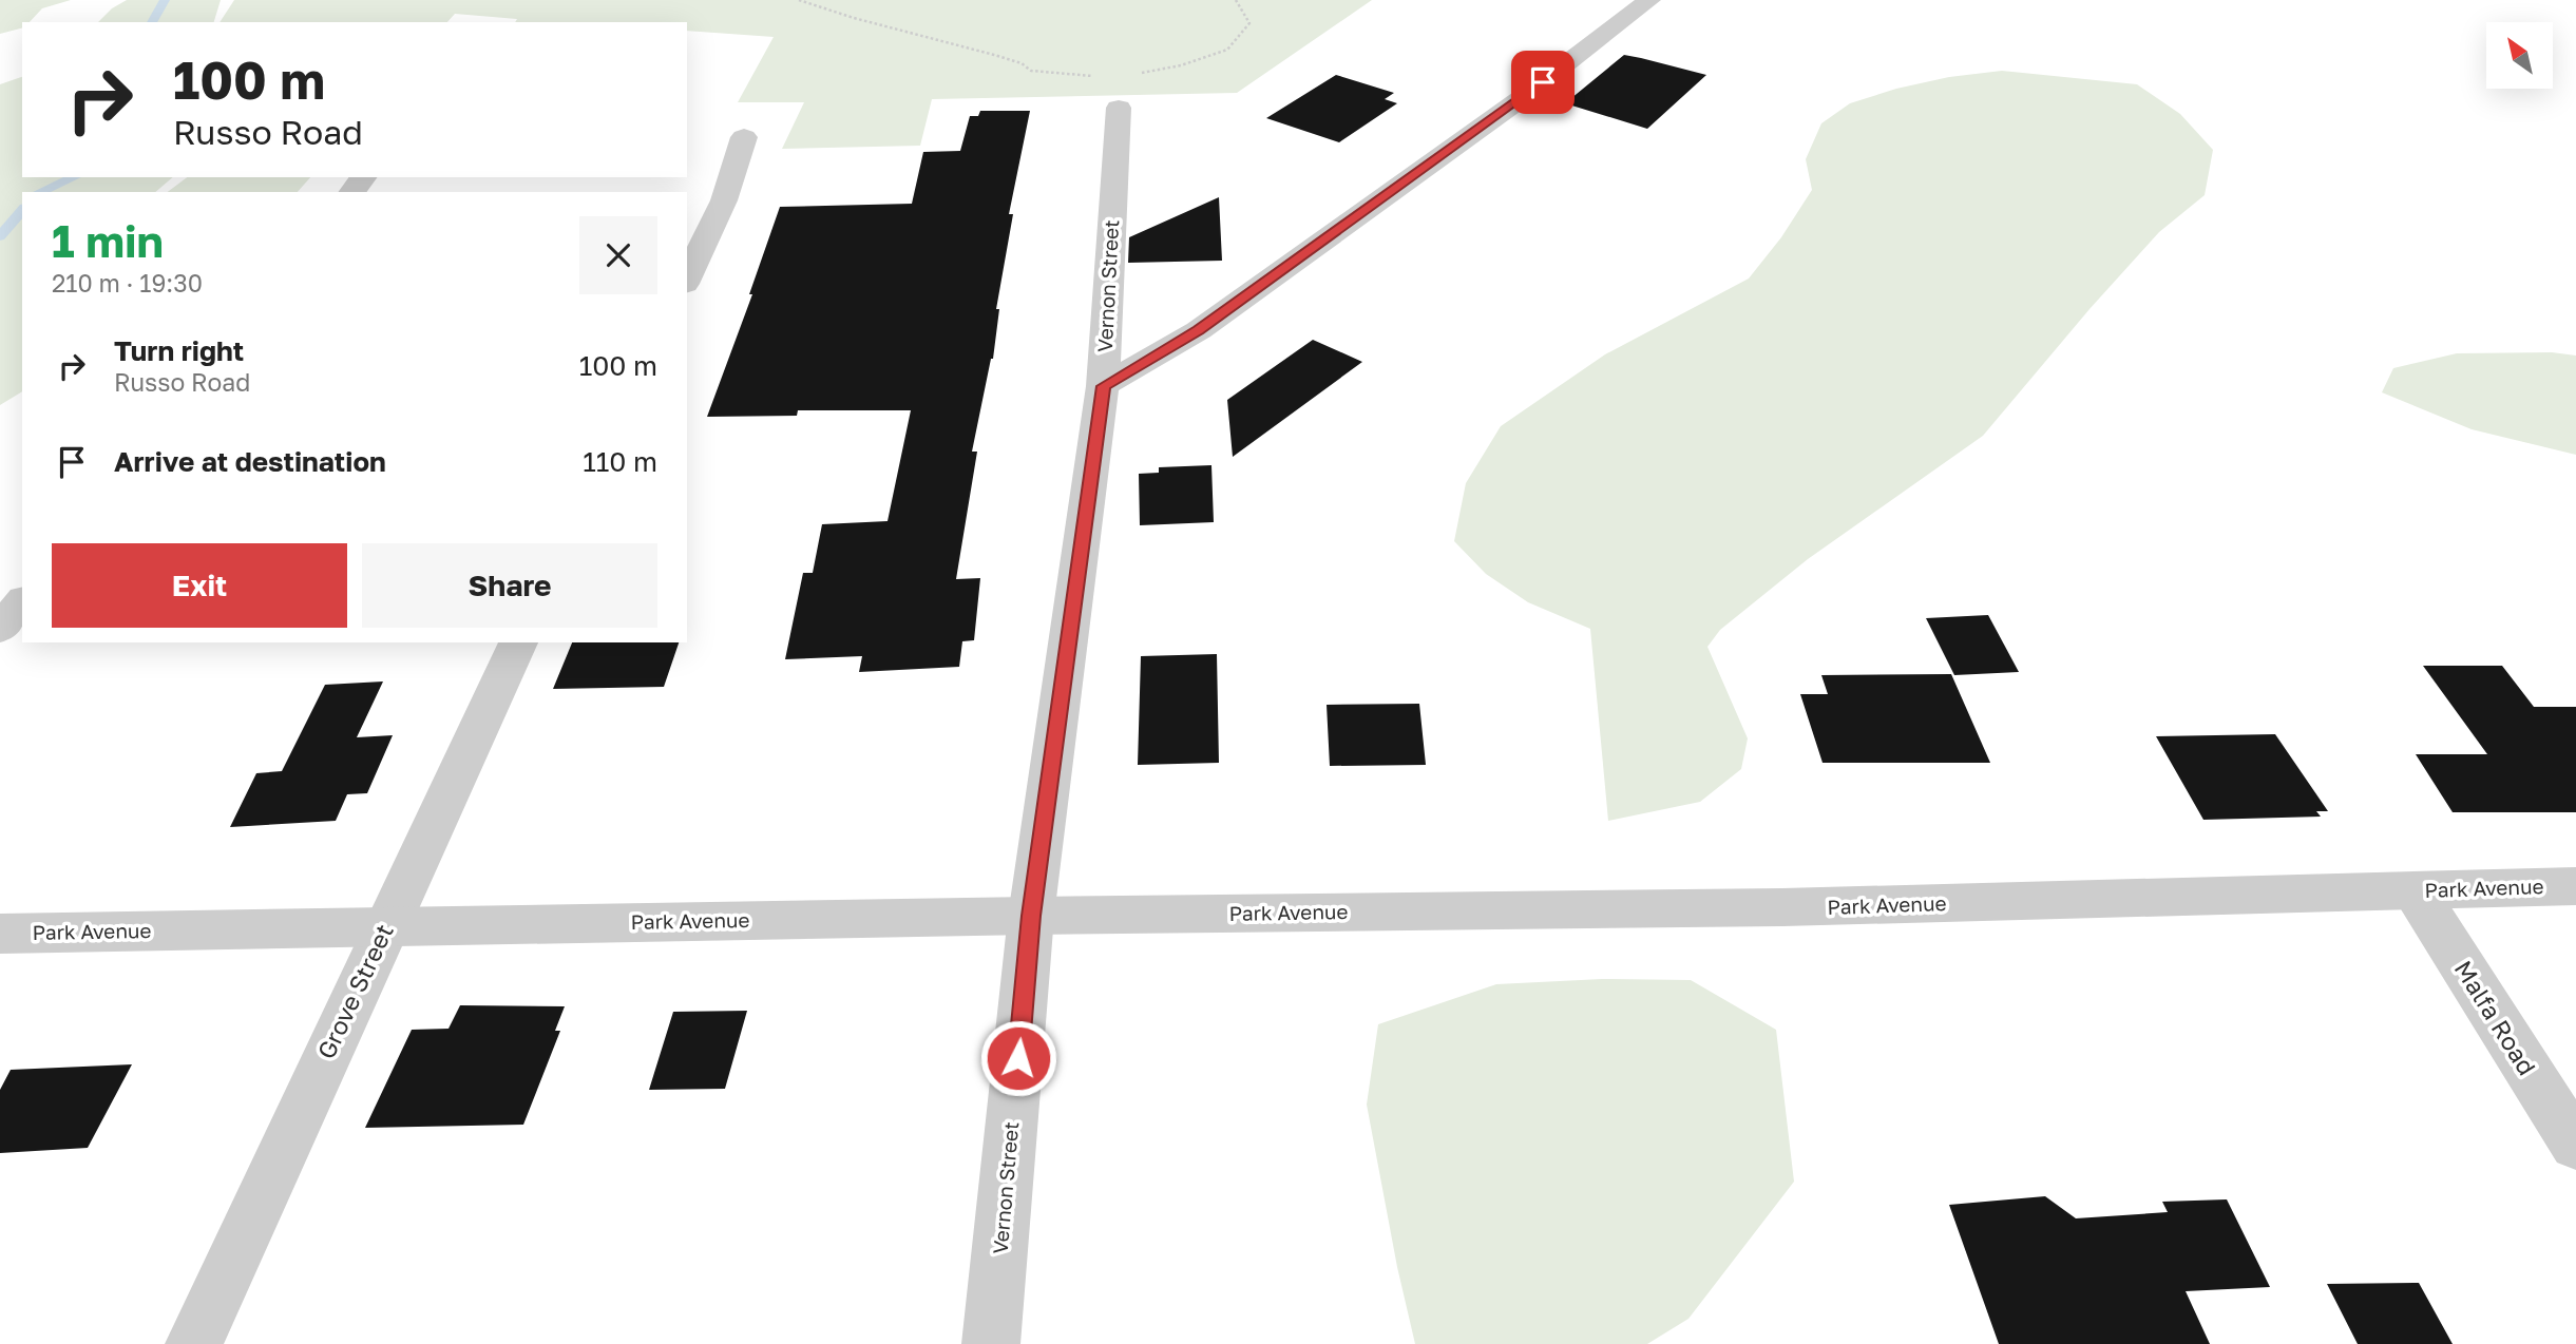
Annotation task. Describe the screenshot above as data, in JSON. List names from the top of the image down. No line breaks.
{"streets":{"street":["Vernon Street","Park Avenue","Grove Street","Malfa Road"]},"crossings":[["Vernon Street","Park Avenue"],["Park Avenue","Grove Street"],["Park Avenue","Malfa Road"]],"north":"top left","page":{"turn":["100 m","Russo Road"],"heading":["1 min","210 m · 19:30"],"list":[{"name":"Turn right","note":"Russo Road","value":"100 m"},{"name":"Arrive at destination","value":"110 m"}],"buttons":["Exit","Share"]}}
